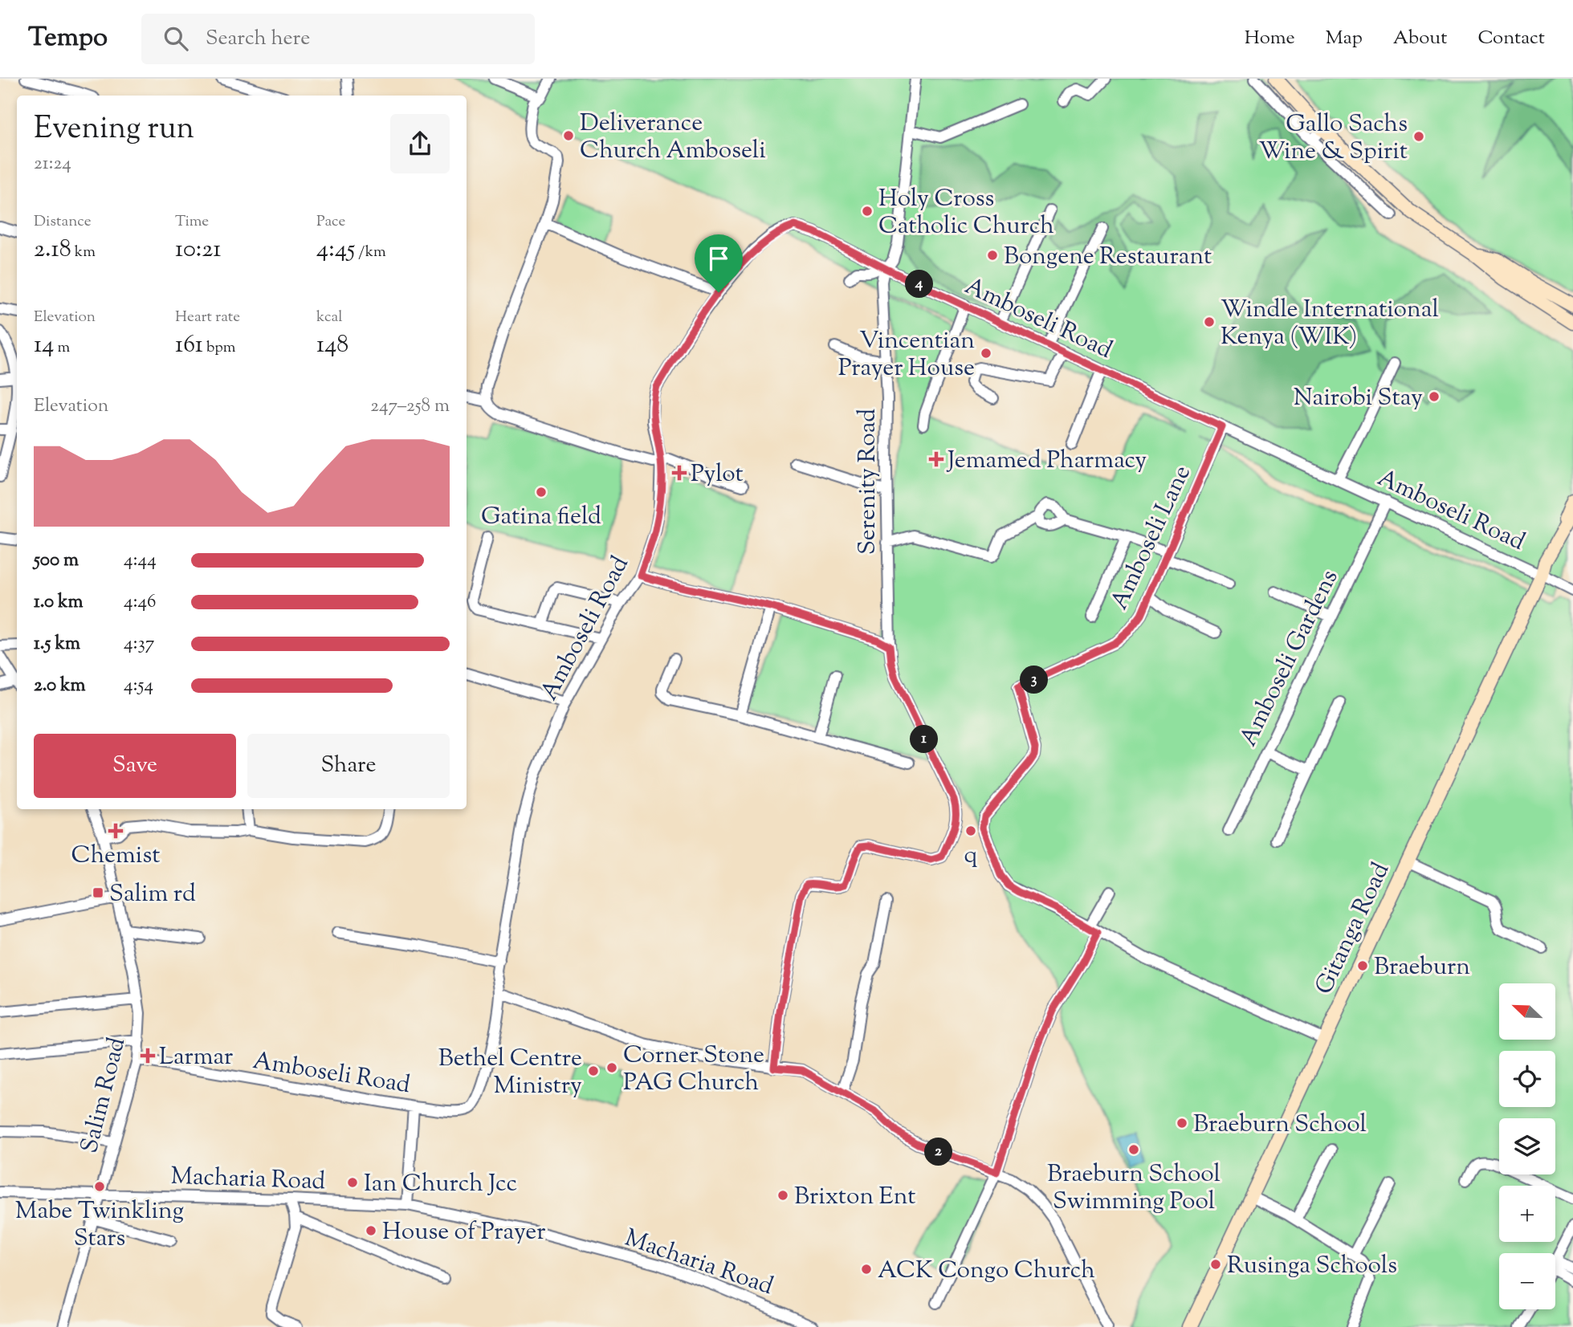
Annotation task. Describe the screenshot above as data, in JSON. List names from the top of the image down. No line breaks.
{"streets":{"main road":["Gitanga Road"],"street":["Amboseli Road","Serenity Road","Amboseli Lane","Amboseli Gardens","Salim Road","Macharia Road"]},"crossings":[["Amboseli Road","Serenity Road"],["Amboseli Road","Amboseli Lane"],["Amboseli Road","Amboseli Gardens"],["Amboseli Road","Gitanga Road"],["Amboseli Road","Salim Road"],["Salim Road","Macharia Road"]],"places":{"other":["Deliverance Church Amboseli","Gallo Sachs Wine & Spirit","Holy Cross Catholic Church","Bongene Restaurant","Windle International Kenya (WIK)","Vincentian Prayer House","Nairobi Stay","Gatina field","q","Braeburn","Corner Stone PAG Church","Bethel Centre Ministry","Braeburn School","Braeburn School Swimming Pool","Ian Church Jcc","Mabe Twinkling Stars","Brixton Ent","House of Prayer","Rusinga Schools","ACK Congo Church"],"health":["Jemamed Pharmacy","Pylot","Chemist","Larmar"],"transit":["Salim rd"]},"north":"top left","page":{"header":"Tempo","search":"Search here","nav":["Home","Map","About","Contact"],"heading":["Evening run","21:24"],"stats":[["Distance","2.18 km"],["Time","10:21"],["Pace","4:45 /km"],["Elevation","14 m"],["Heart rate","161 bpm"],["kcal","148"]],"pins":["4","3","1","2"],"chart":["Elevation","247–258 m"],"list":[{"name":"500 m","note":"4:44"},{"name":"1.0 km","note":"4:46"},{"name":"1.5 km","note":"4:37"},{"name":"2.0 km","note":"4:54"}],"buttons":["Save","Share"],"map_buttons":["+","−"]}}
